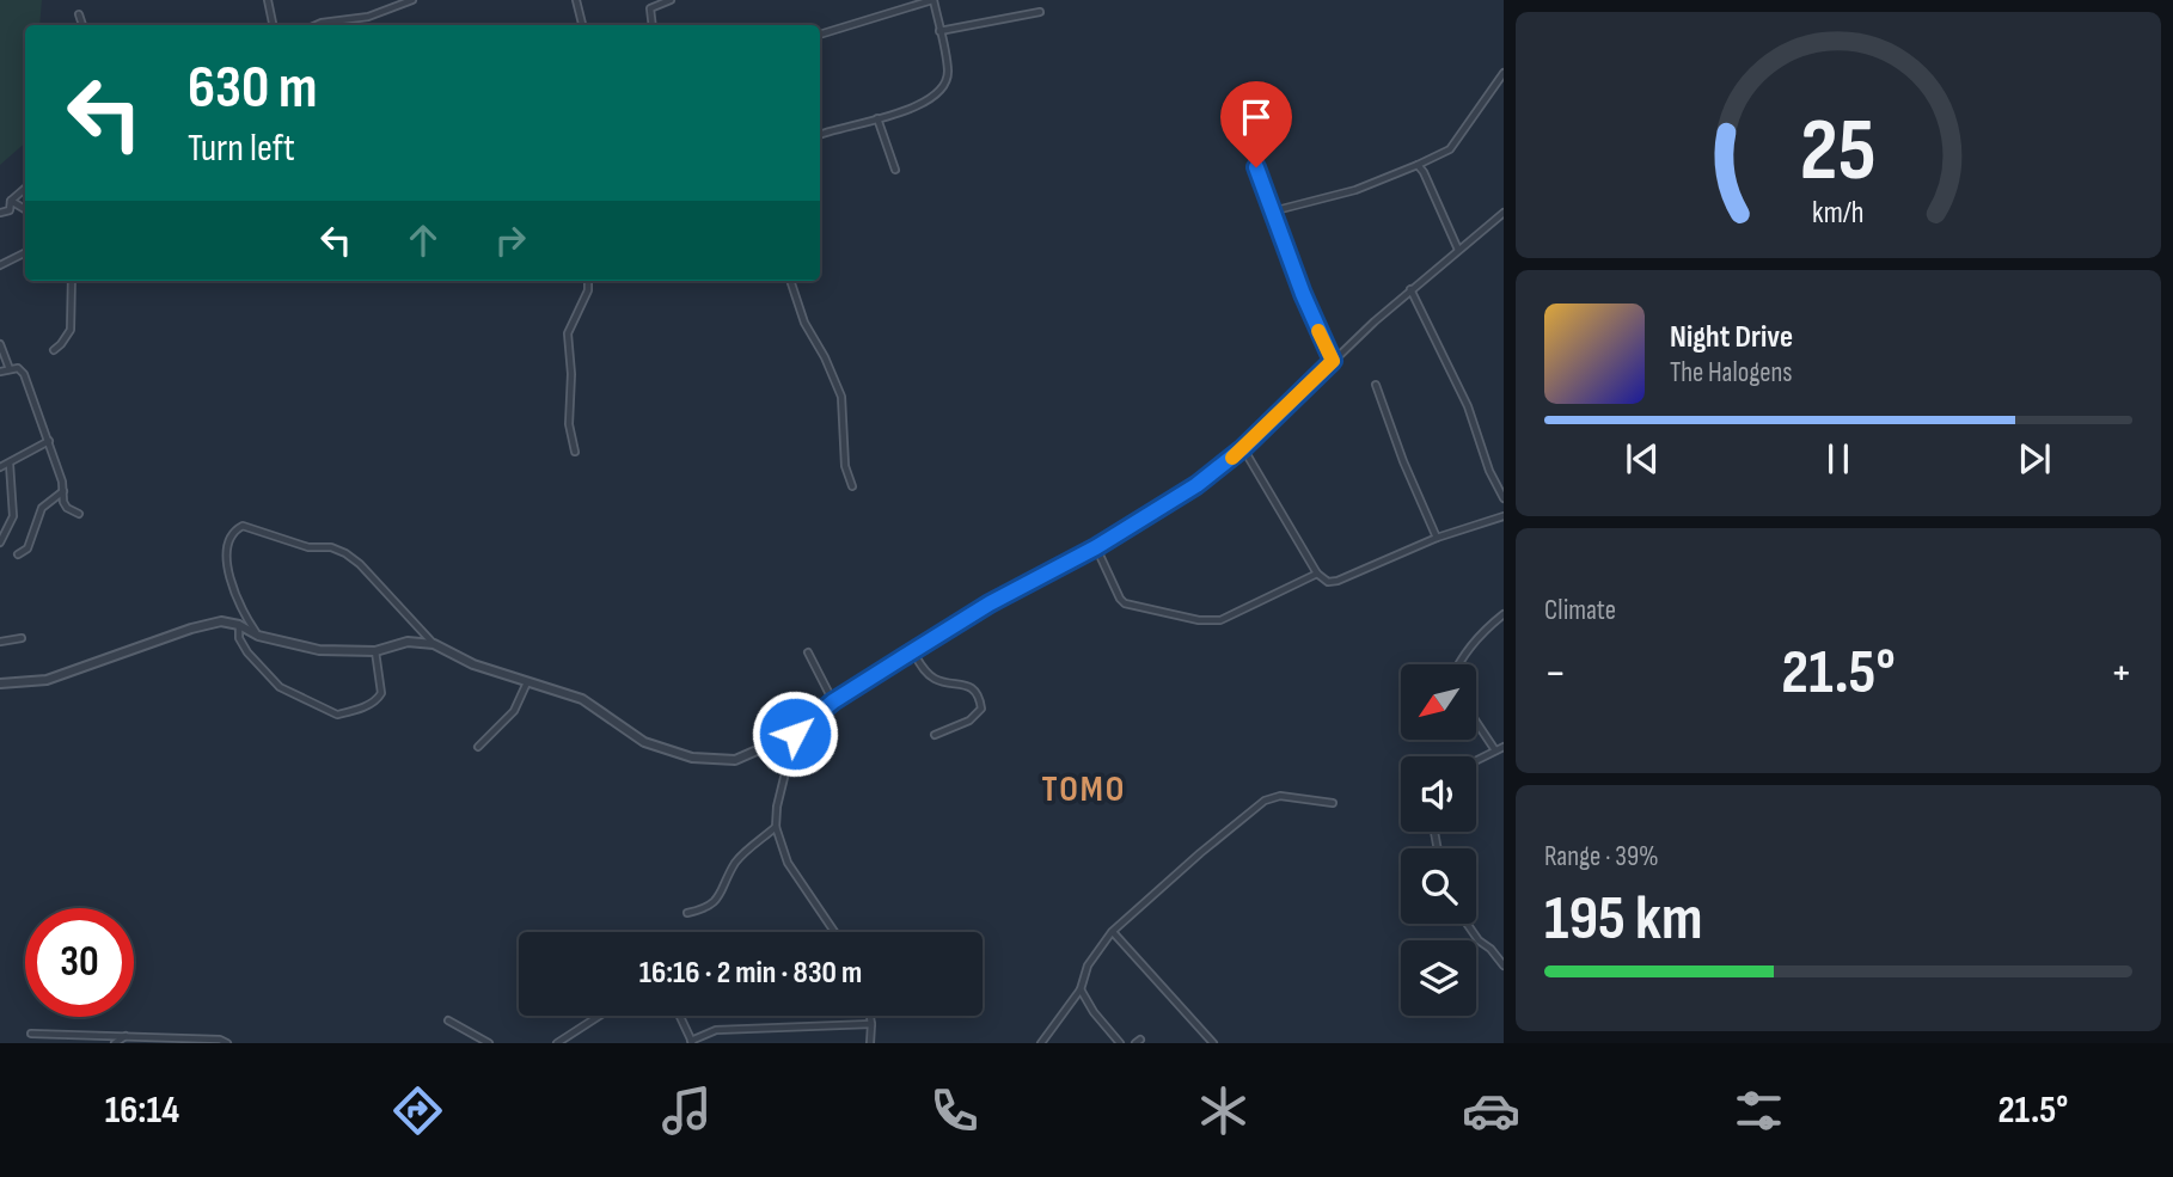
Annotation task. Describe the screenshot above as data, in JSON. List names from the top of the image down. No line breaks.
{"districts":["TOMO"],"north":"bottom left","page":{"turn":["630 m","Turn left"],"song":["Night Drive","The Halogens"],"tile":["Climate",["Range · 39%","195 km"]],"heat":["−","21.5°","+"],"limit":"30","trip":"16:16 · 2 min · 830 m","tabs":["16:14","21.5°"],"gauge":["25","km/h"]}}
